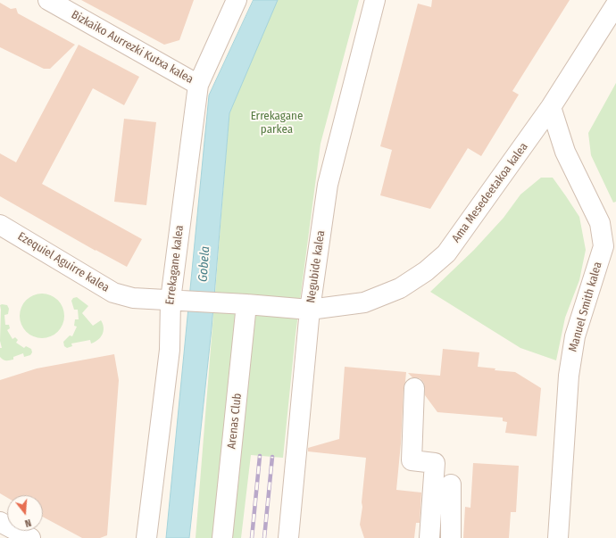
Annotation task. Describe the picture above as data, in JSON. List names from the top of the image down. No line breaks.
{"streets":{"street":["Bizkaiko Aurrezki Kutxa kalea","Ama Mesedeetakoa kalea","Ezequiel Aguirre kalea","Errekagane kalea","Negubide kalea","Manuel Smith kalea","Arenas Club"]},"crossings":[["Bizkaiko Aurrezki Kutxa kalea","Errekagane kalea"],["Ama Mesedeetakoa kalea","Ezequiel Aguirre kalea"],["Ama Mesedeetakoa kalea","Negubide kalea"],["Ama Mesedeetakoa kalea","Manuel Smith kalea"],["Ezequiel Aguirre kalea","Errekagane kalea"],["Ezequiel Aguirre kalea","Negubide kalea"],["Ezequiel Aguirre kalea","Arenas Club"]],"water":["Gobela"],"parks":["Errekagane parkea"],"north":"bottom"}
